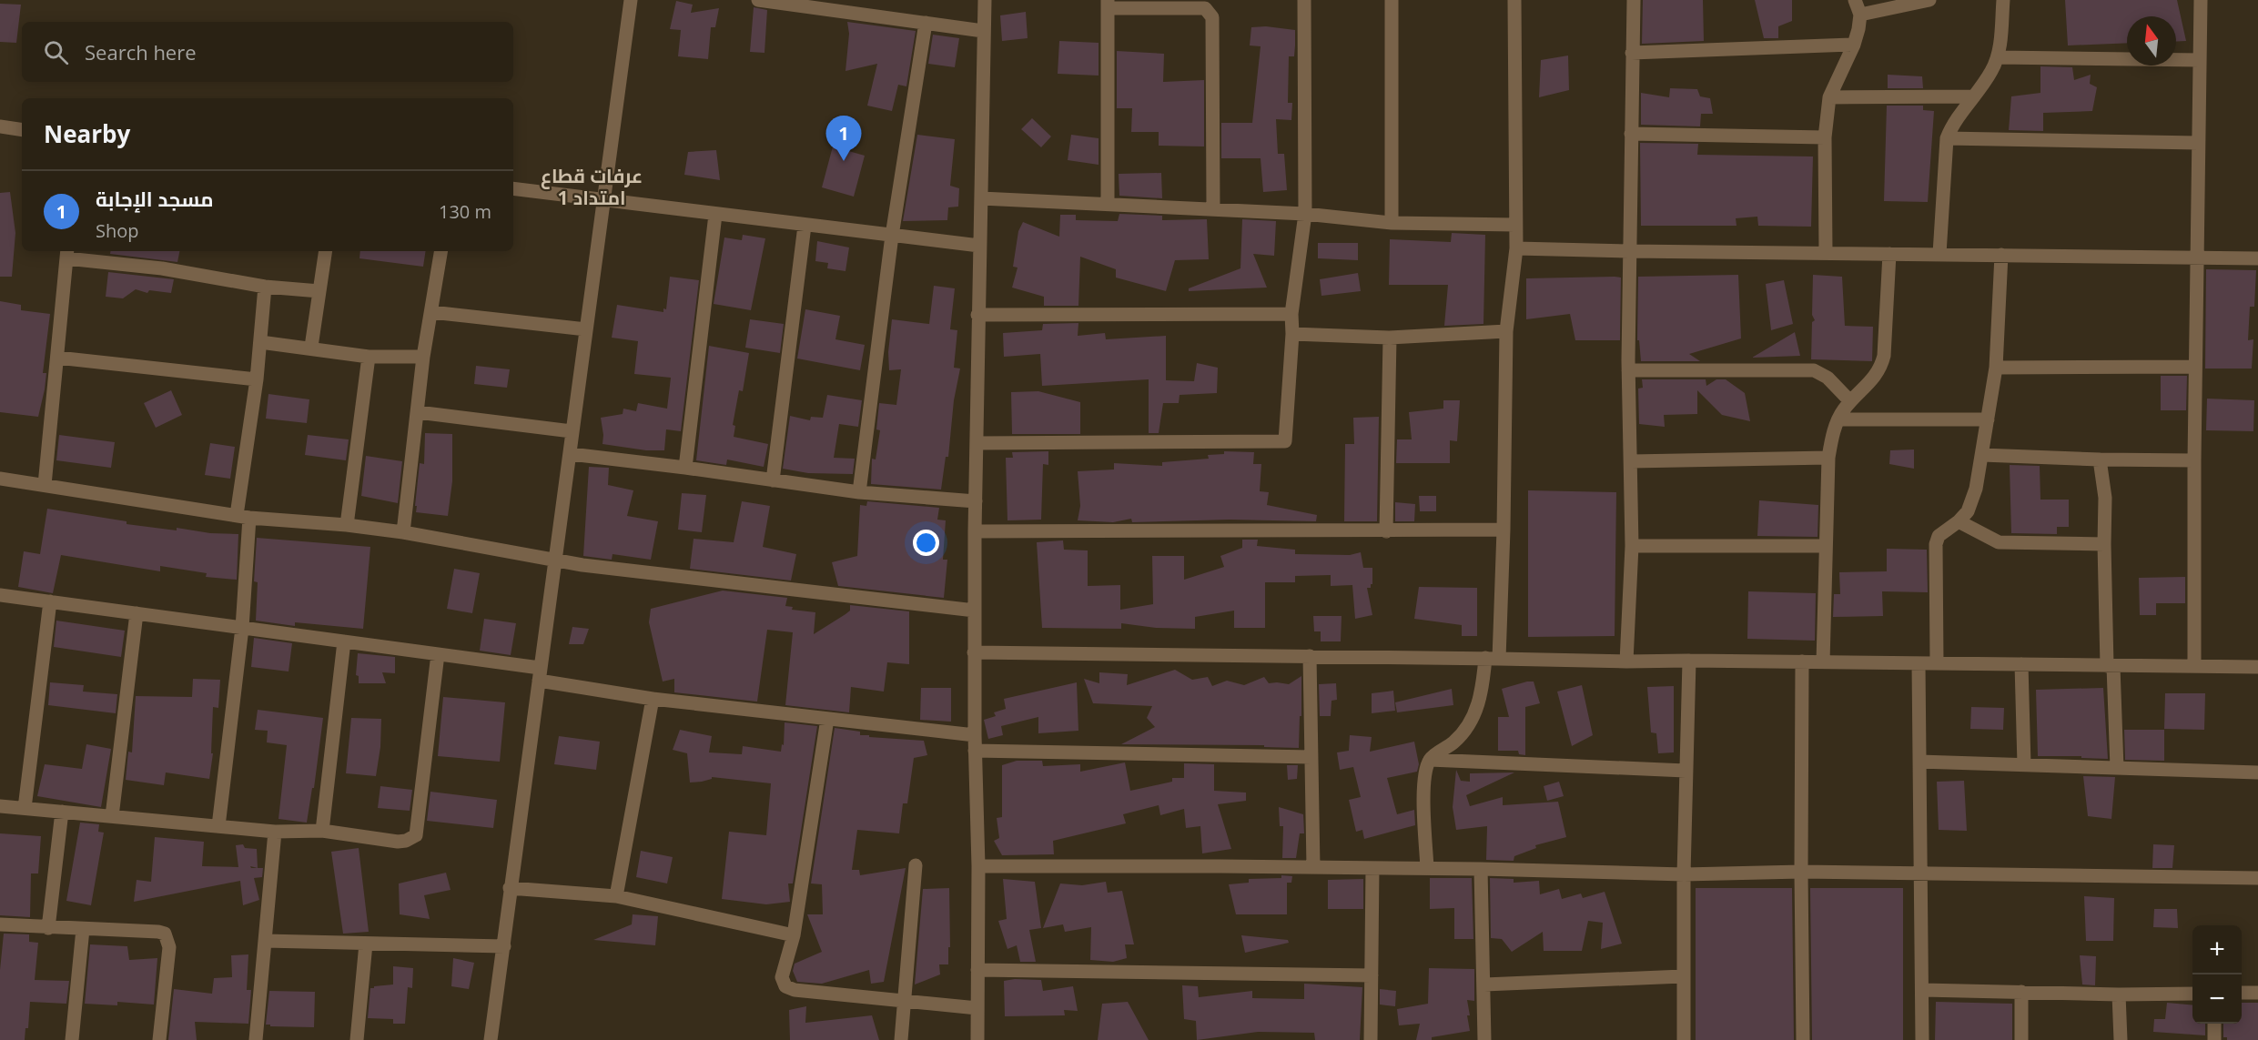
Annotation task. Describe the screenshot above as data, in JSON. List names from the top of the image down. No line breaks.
{"districts":["عرفات قطاع 1 امتداد"],"north":"top","page":{"search":"Search here","heading":"Nearby","pins":"1","list":[{"mark":"1","name":"مسجد الإجابة","note":"Shop","value":"130 m"}],"map_buttons":["+","−"]}}
